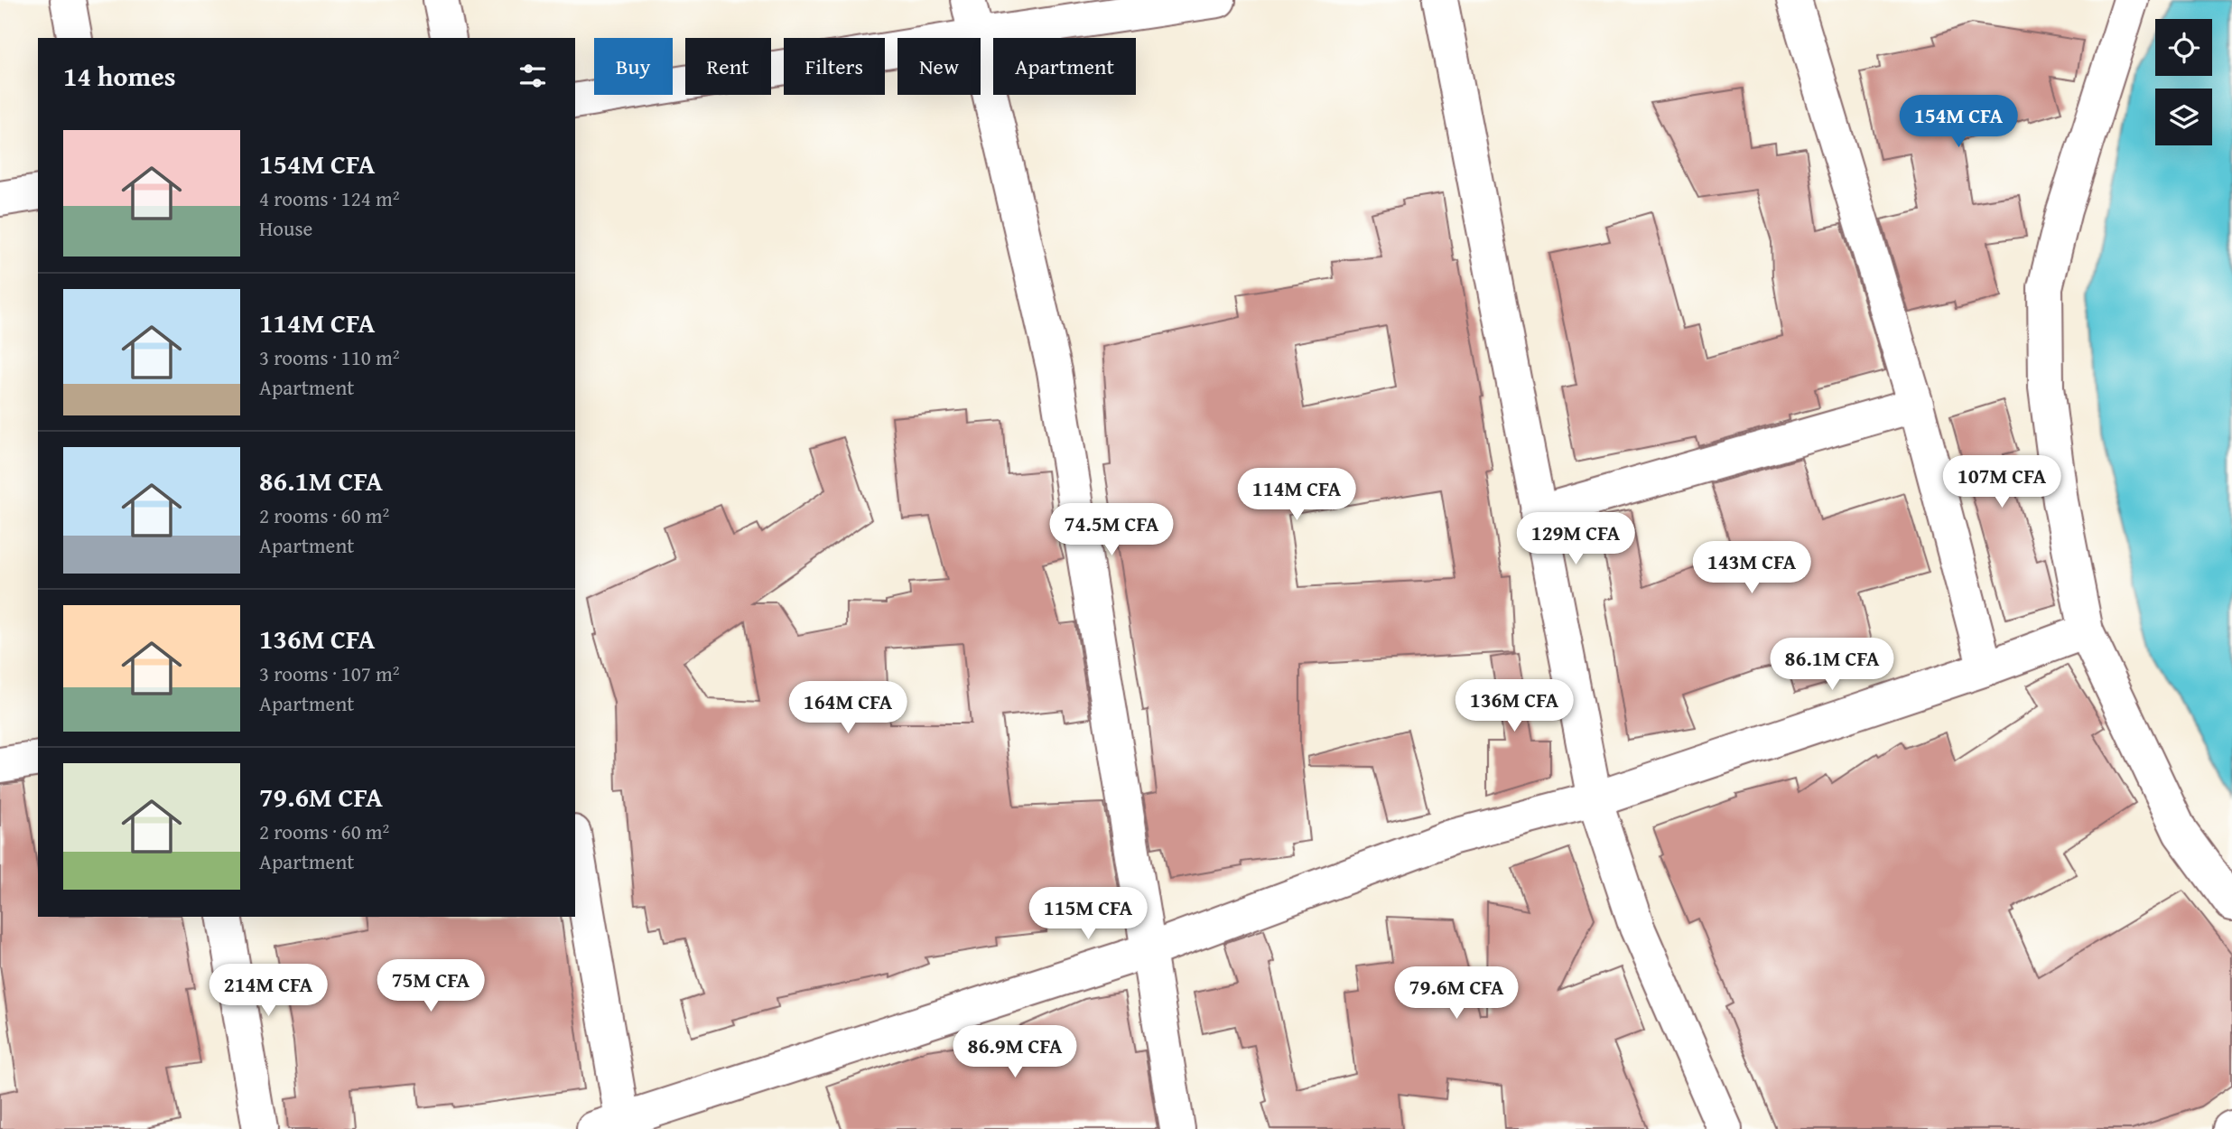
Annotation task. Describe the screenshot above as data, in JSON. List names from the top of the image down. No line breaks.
{"page":{"chip":["Buy","Rent","Filters","New","Apartment"],"heading":"14 homes","price":["154M CFA","107M CFA","114M CFA","74.5M CFA","129M CFA","143M CFA","86.1M CFA","136M CFA","164M CFA","115M CFA","75M CFA","214M CFA","79.6M CFA","86.9M CFA"],"list":[{"name":"154M CFA","note":"4 rooms · 124 m² · House"},{"name":"114M CFA","note":"3 rooms · 110 m² · Apartment"},{"name":"86.1M CFA","note":"2 rooms · 60 m² · Apartment"},{"name":"136M CFA","note":"3 rooms · 107 m² · Apartment"},{"name":"79.6M CFA","note":"2 rooms · 60 m² · Apartment"}]}}
